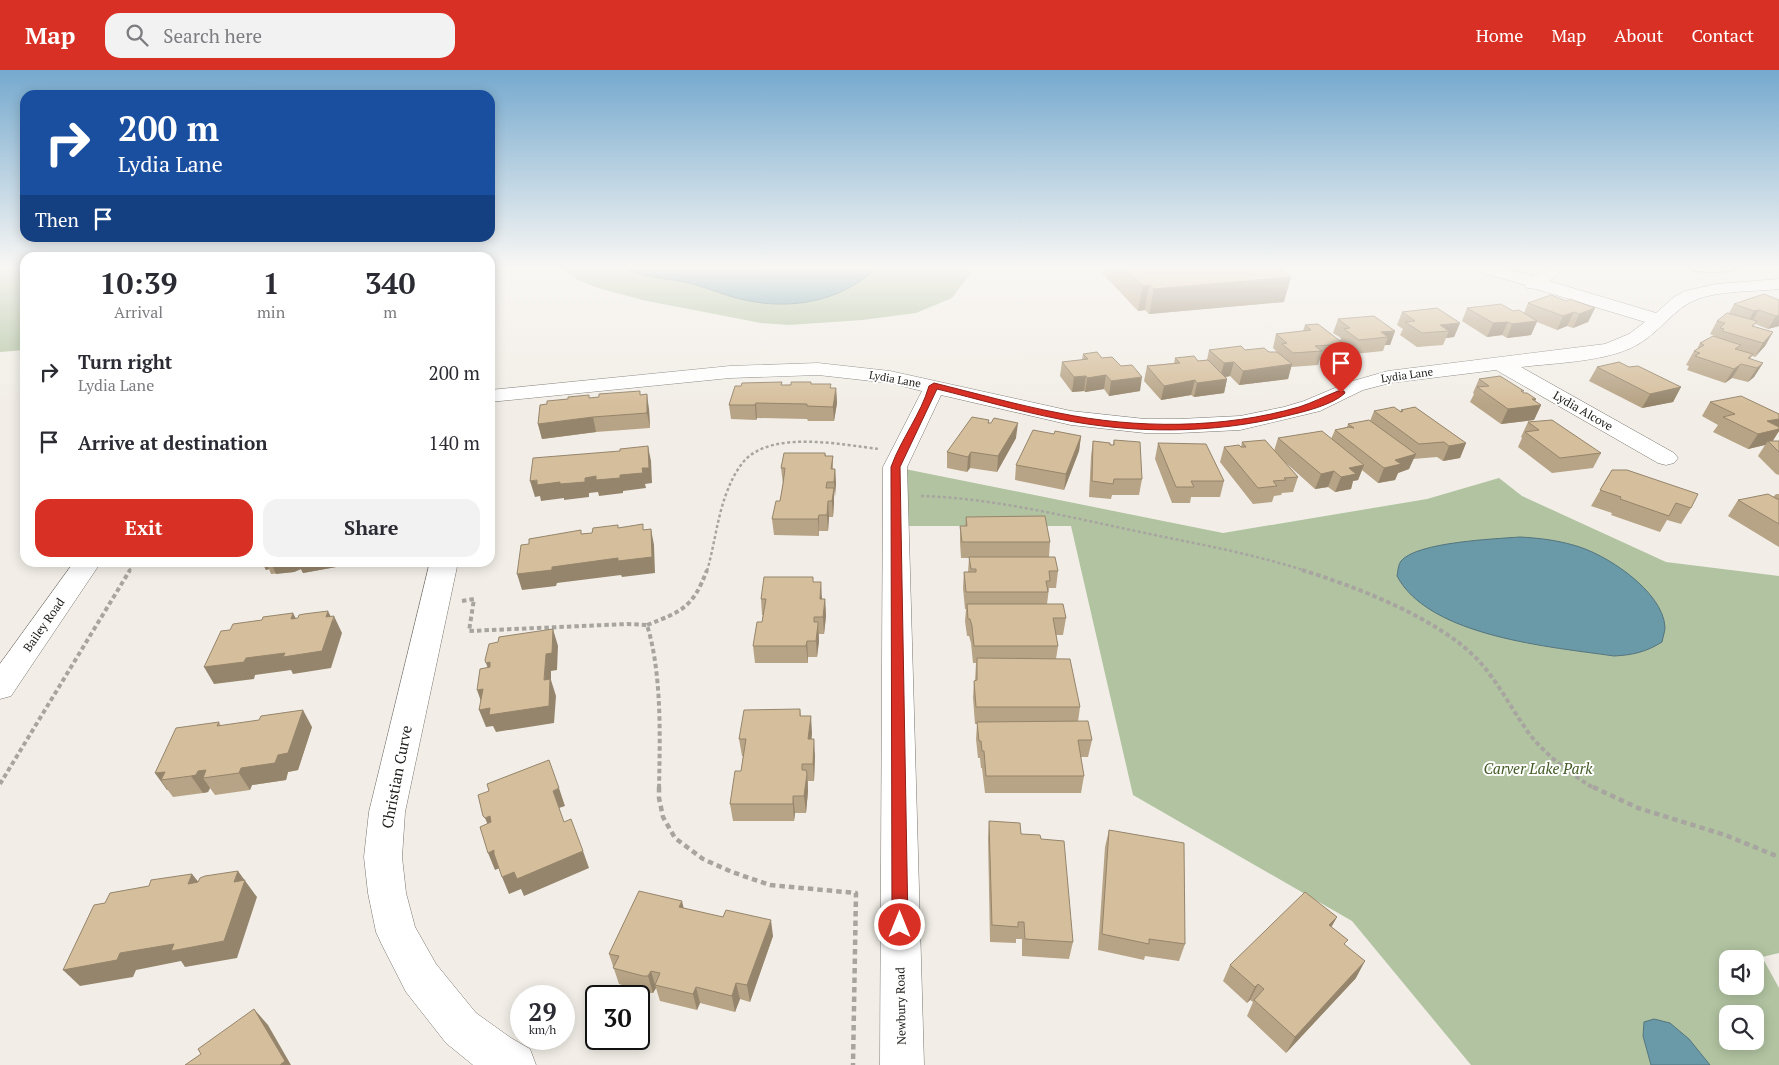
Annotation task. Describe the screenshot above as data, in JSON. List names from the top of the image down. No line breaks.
{"streets":{"street":["Lydia Lane","Lydia Alcove","Bailey Road","Christian Curve","Newbury Road"]},"crossings":[["Lydia Lane","Lydia Alcove"],["Lydia Lane","Newbury Road"]],"parks":["Carver Lake Park"],"page":{"header":"Map","search":"Search here","nav":["Home","Map","About","Contact"],"turn":["200 m","Lydia Lane"],"then":"Then","eta":["10:39","Arrival","1","min","340","m"],"list":[{"name":"Turn right","note":"Lydia Lane","value":"200 m"},{"name":"Arrive at destination","value":"140 m"}],"buttons":["Exit","Share"],"speed":"29 km/h","limit":"30"}}
